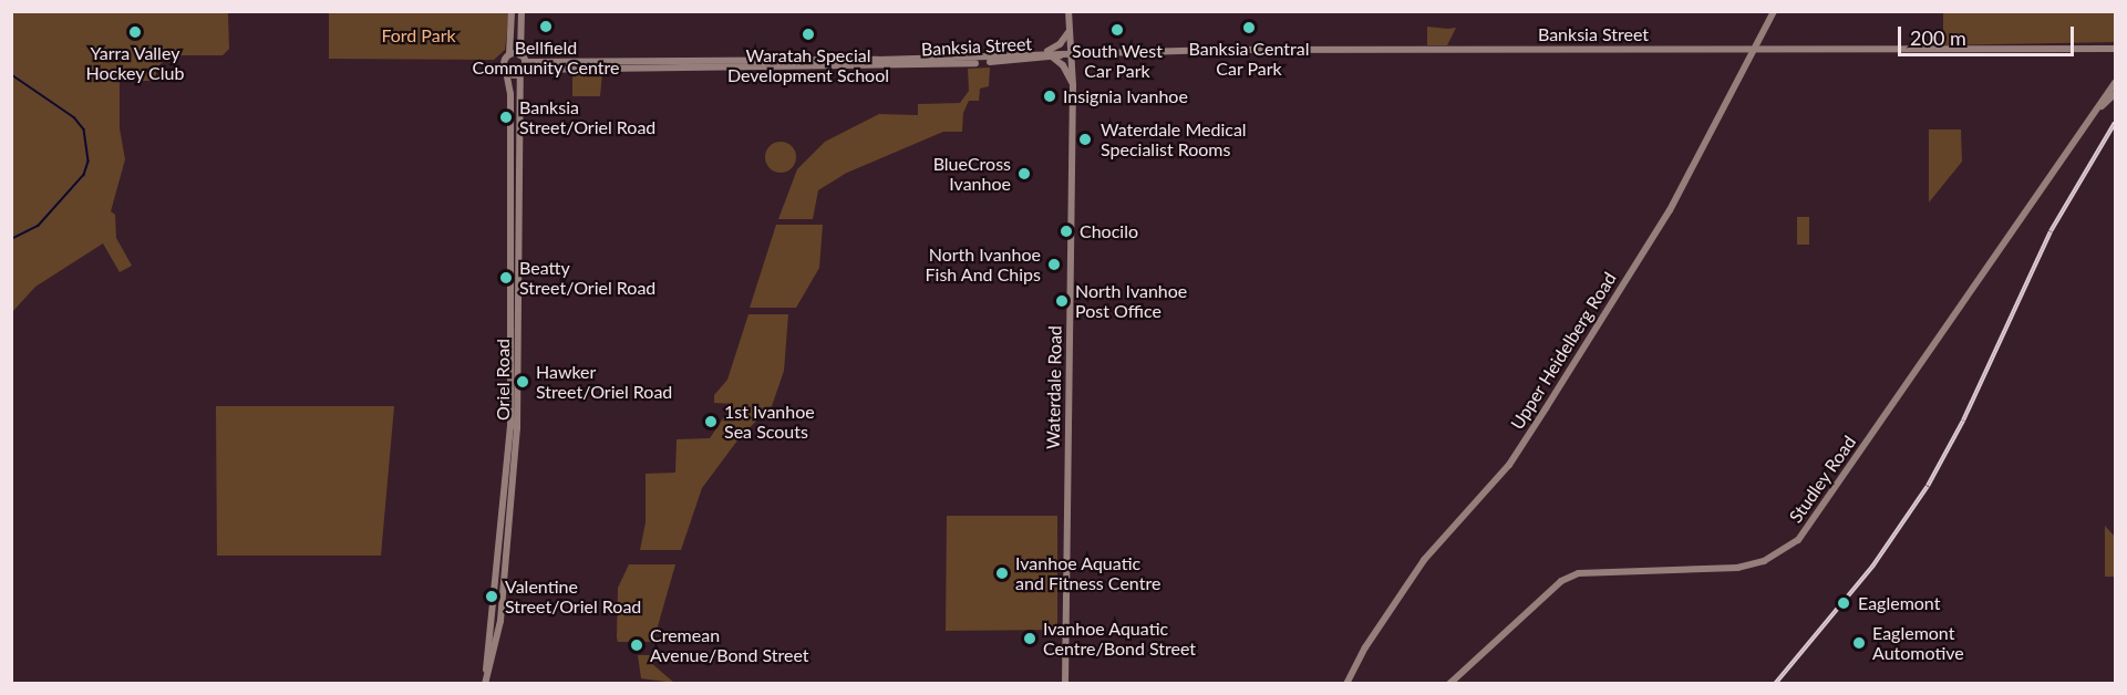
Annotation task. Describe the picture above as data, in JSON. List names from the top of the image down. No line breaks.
{"streets":{"street":["Banksia Street","Upper Heidelberg Road","Oriel Road","Waterdale Road","Studley Road"]},"crossings":[["Banksia Street","Upper Heidelberg Road"],["Banksia Street","Oriel Road"],["Banksia Street","Waterdale Road"]],"parks":["Ford Park"],"places":["Bellfield Community Centre","Banksia Central Car Park","South West Car Park","Yarra Valley Hockey Club","Waratah Special Development School","Insignia Ivanhoe","Banksia Street/Oriel Road","Waterdale Medical Specialist Rooms","BlueCross Ivanhoe","Chocilo","North Ivanhoe Fish And Chips","Beatty Street/Oriel Road","North Ivanhoe Post Office","Hawker Street/Oriel Road","1st Ivanhoe Sea Scouts","Ivanhoe Aquatic and Fitness Centre","Valentine Street/Oriel Road","Eaglemont","Ivanhoe Aquatic Centre/Bond Street","Eaglemont Automotive","Cremean Avenue/Bond Street"],"scale_bar":"200 m"}
